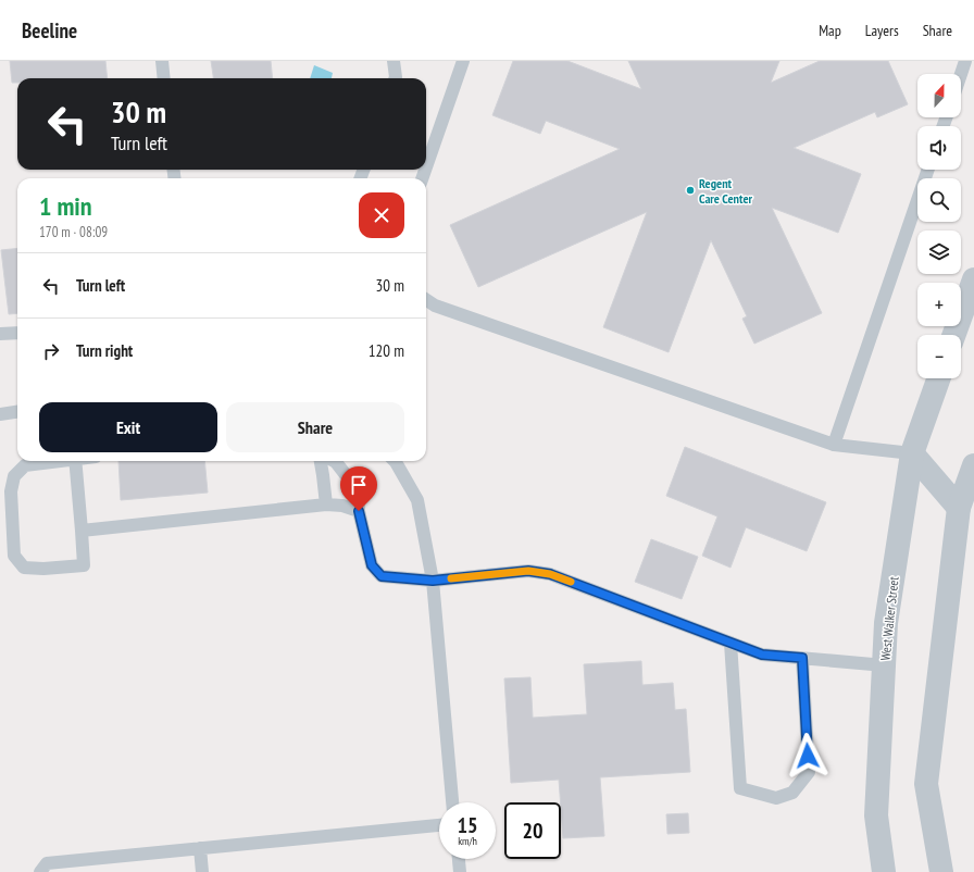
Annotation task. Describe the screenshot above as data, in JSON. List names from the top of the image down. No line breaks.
{"streets":{"street":["West Walker Street"]},"places":["Regent Care Center"],"north":"top","page":{"header":"Beeline","nav":["Map","Layers","Share"],"map_buttons":["+","−"],"turn":["30 m","Turn left"],"heading":["1 min","170 m · 08:09"],"list":[{"name":"Turn left","value":"30 m"},{"name":"Turn right","value":"120 m"}],"buttons":["Exit","Share"],"speed":"15 km/h","limit":"20"}}
